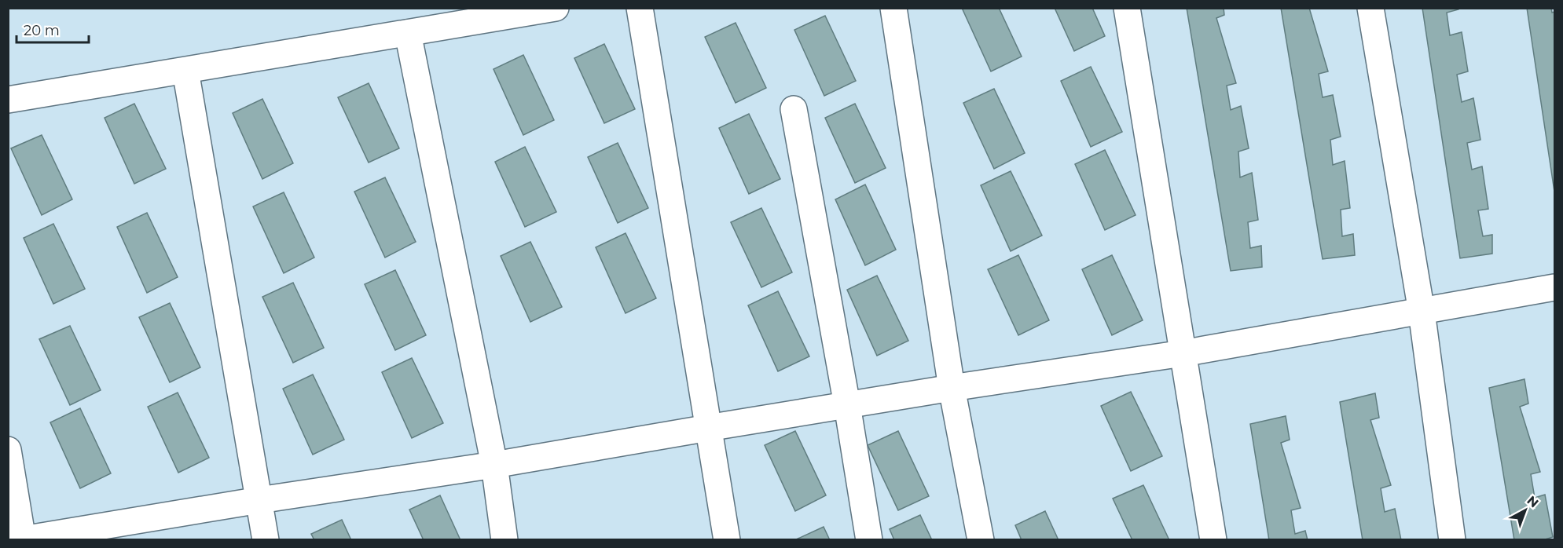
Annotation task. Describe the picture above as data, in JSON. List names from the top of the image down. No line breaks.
{"scale_bar":"20 m","north":"top right"}
